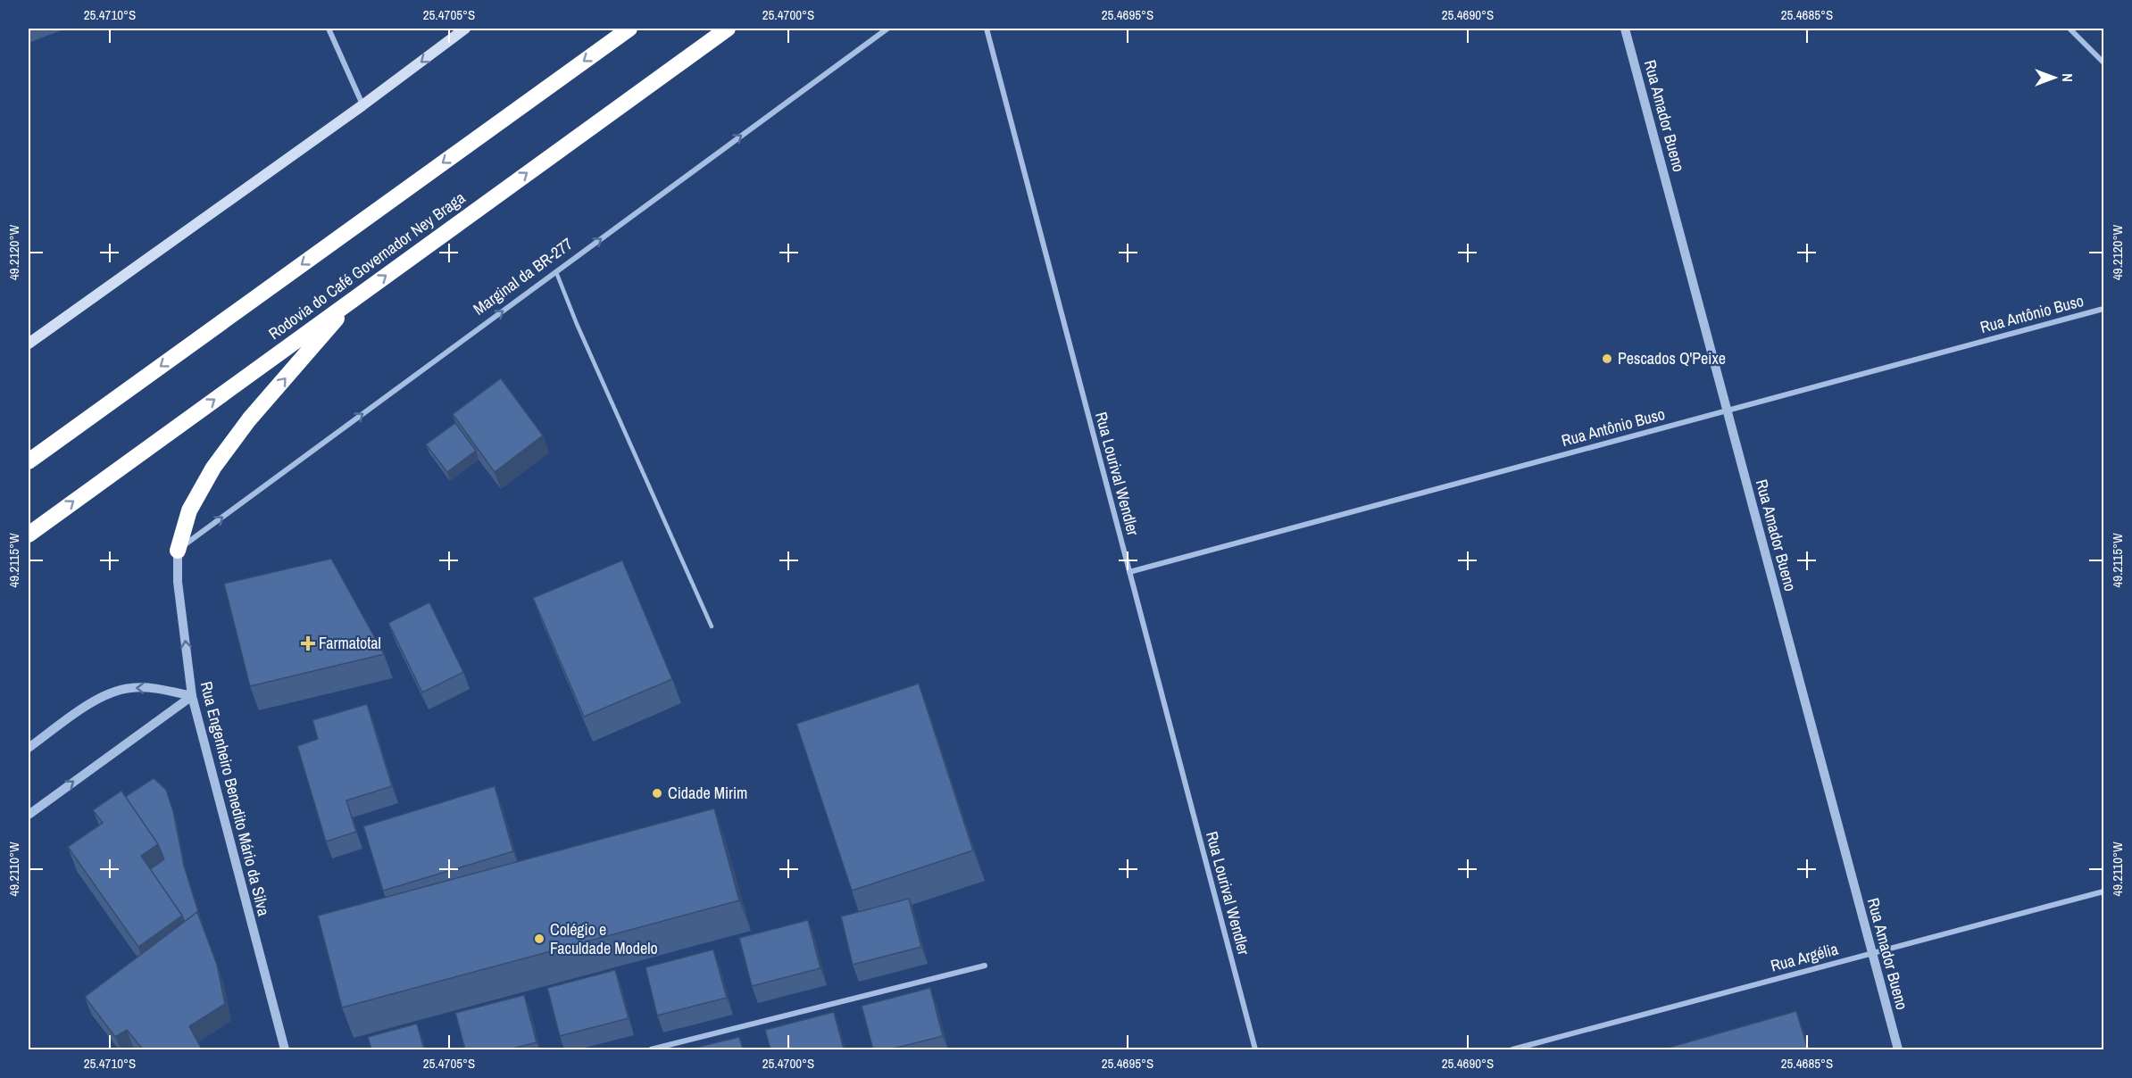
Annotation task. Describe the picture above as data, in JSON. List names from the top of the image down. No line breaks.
{"streets":{"highway":["Rodovia do Café Governador Ney Braga"],"street":["Rua Amador Bueno","Marginal da BR-277","Rua Antônio Buso","Rua Lourival Wendler","Rua Engenheiro Benedito Mário da Silva","Rua Argélia"]},"crossings":[["Rua Amador Bueno","Rua Antônio Buso"],["Rua Amador Bueno","Rua Argélia"],["Marginal da BR-277","Rua Engenheiro Benedito Mário da Silva"],["Rua Antônio Buso","Rua Lourival Wendler"]],"one_way":["Marginal da BR-277"],"places":{"other":["Pescados Q'Peixe","Cidade Mirim","Colégio e Faculdade Modelo"],"health":["Farmatotal"]},"north":"right","coordinates":["25.4710°S","25.4705°S","25.4700°S","25.4695°S","25.4690°S","25.4685°S","49.2120°W","49.2115°W","49.2110°W"]}
